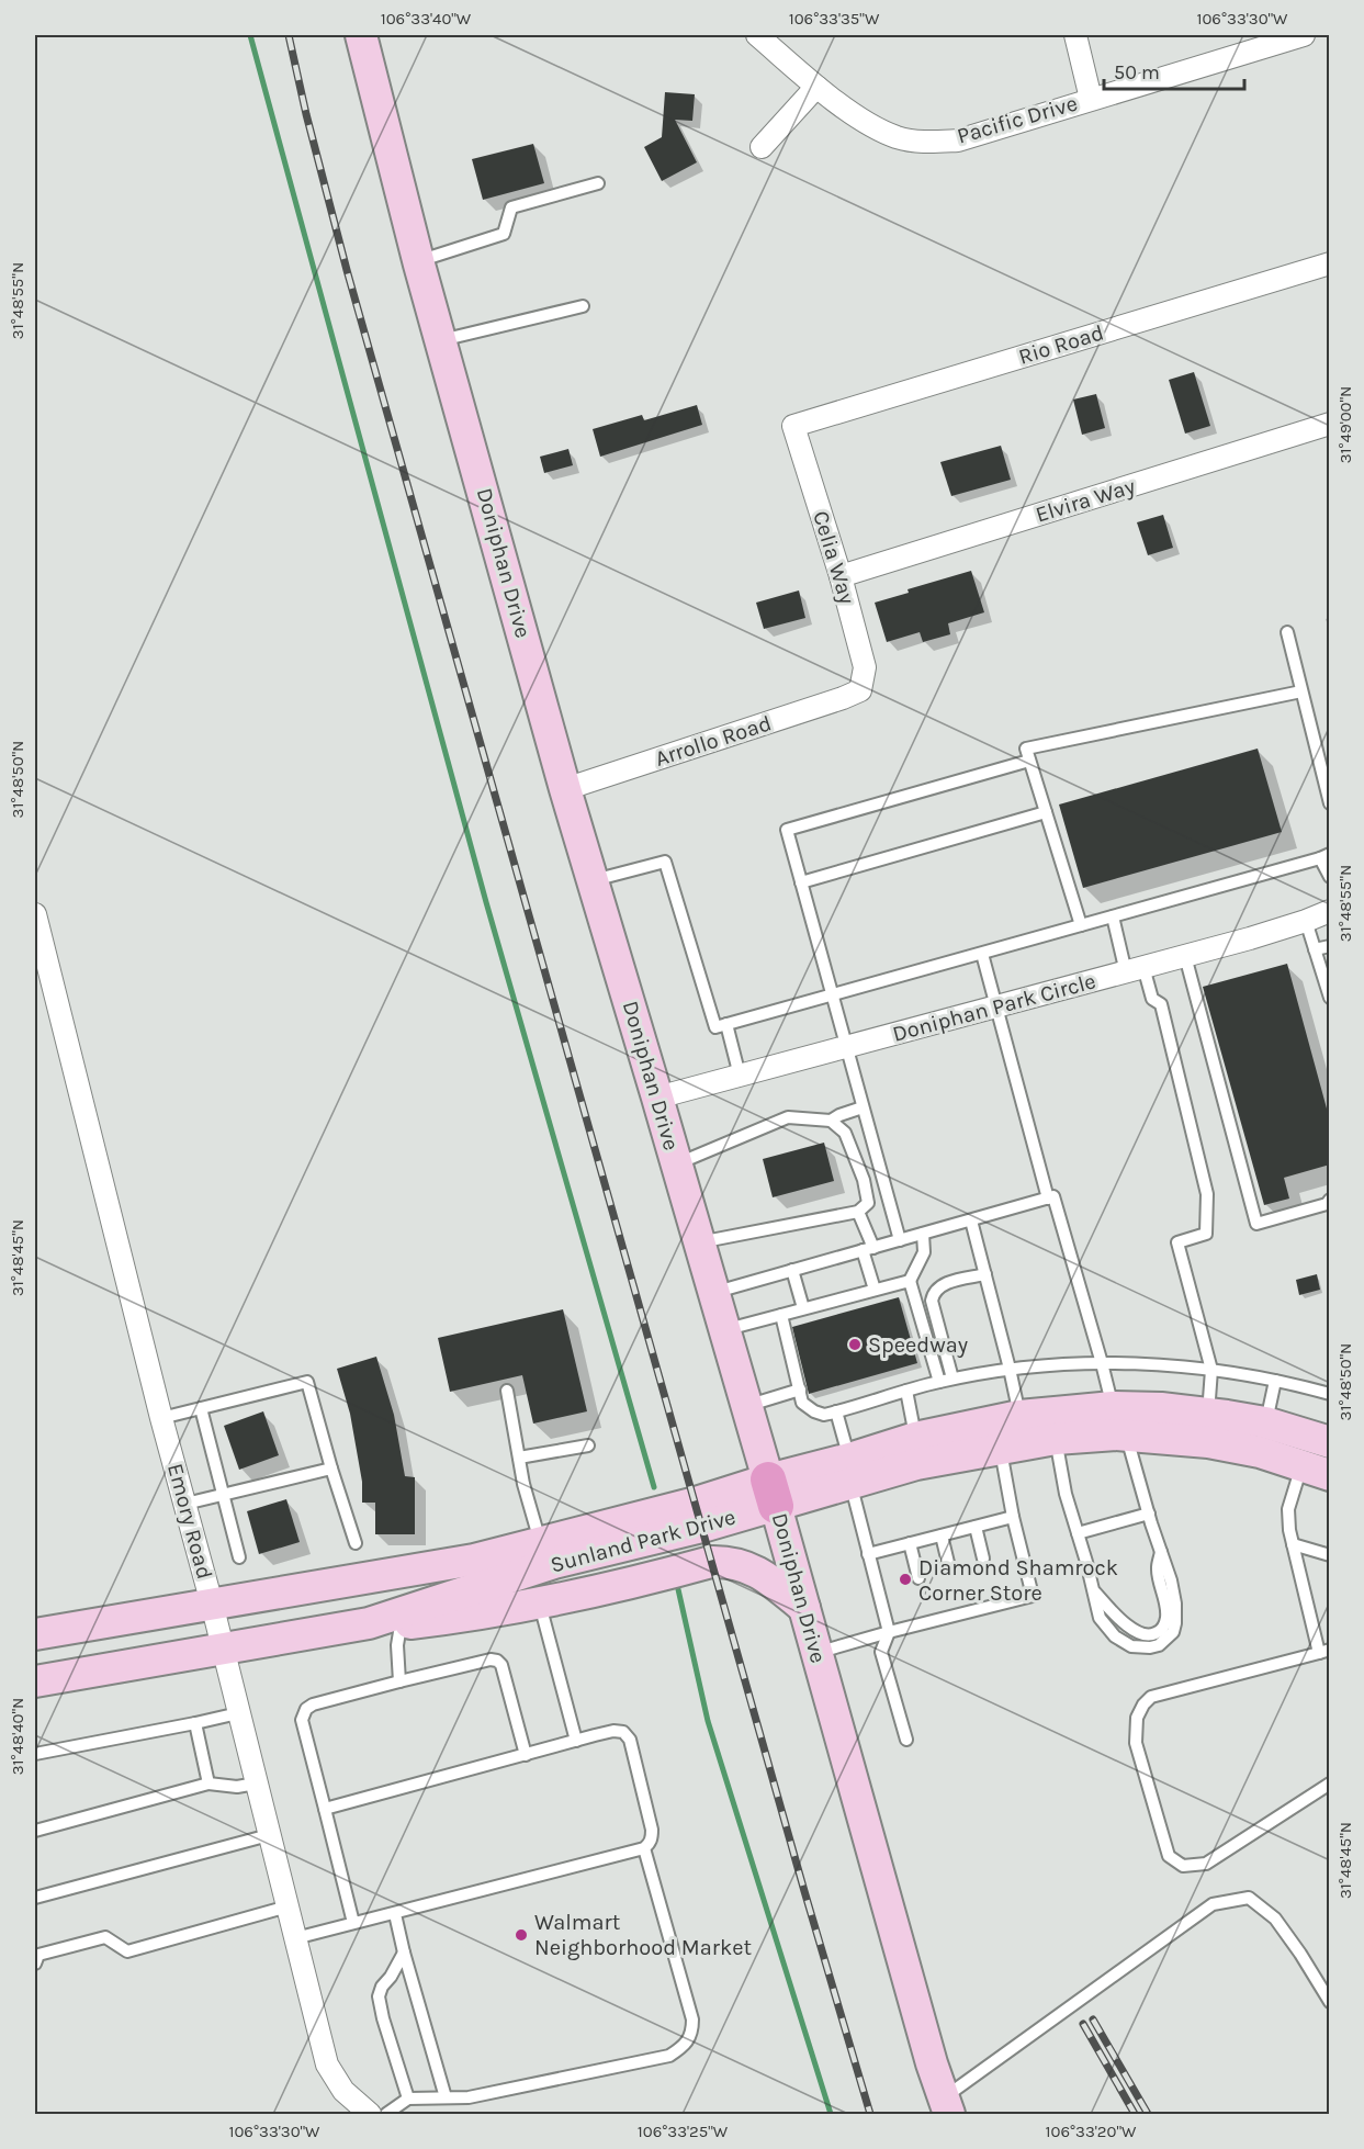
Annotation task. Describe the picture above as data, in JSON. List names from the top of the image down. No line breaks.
{"streets":{"main road":["Doniphan Drive","Sunland Park Drive"],"street":["Pacific Drive","Rio Road","Elvira Way","Celia Way","Arrollo Road","Doniphan Park Circle","Emory Road"]},"crossings":[["Rio Road","Celia Way"],["Elvira Way","Celia Way"],["Celia Way","Arrollo Road"],["Doniphan Drive","Arrollo Road"],["Doniphan Drive","Doniphan Park Circle"],["Doniphan Drive","Sunland Park Drive"],["Emory Road","Sunland Park Drive"]],"places":["Speedway","Diamond Shamrock Corner Store","Walmart Neighborhood Market"],"scale_bar":"50 m","coordinates":["106°33'40\"W","106°33'35\"W","106°33'30\"W","31°48'55\"N","31°49'00\"N","31°48'50\"N","31°48'45\"N","31°48'40\"N","106°33'25\"W","106°33'20\"W"]}
